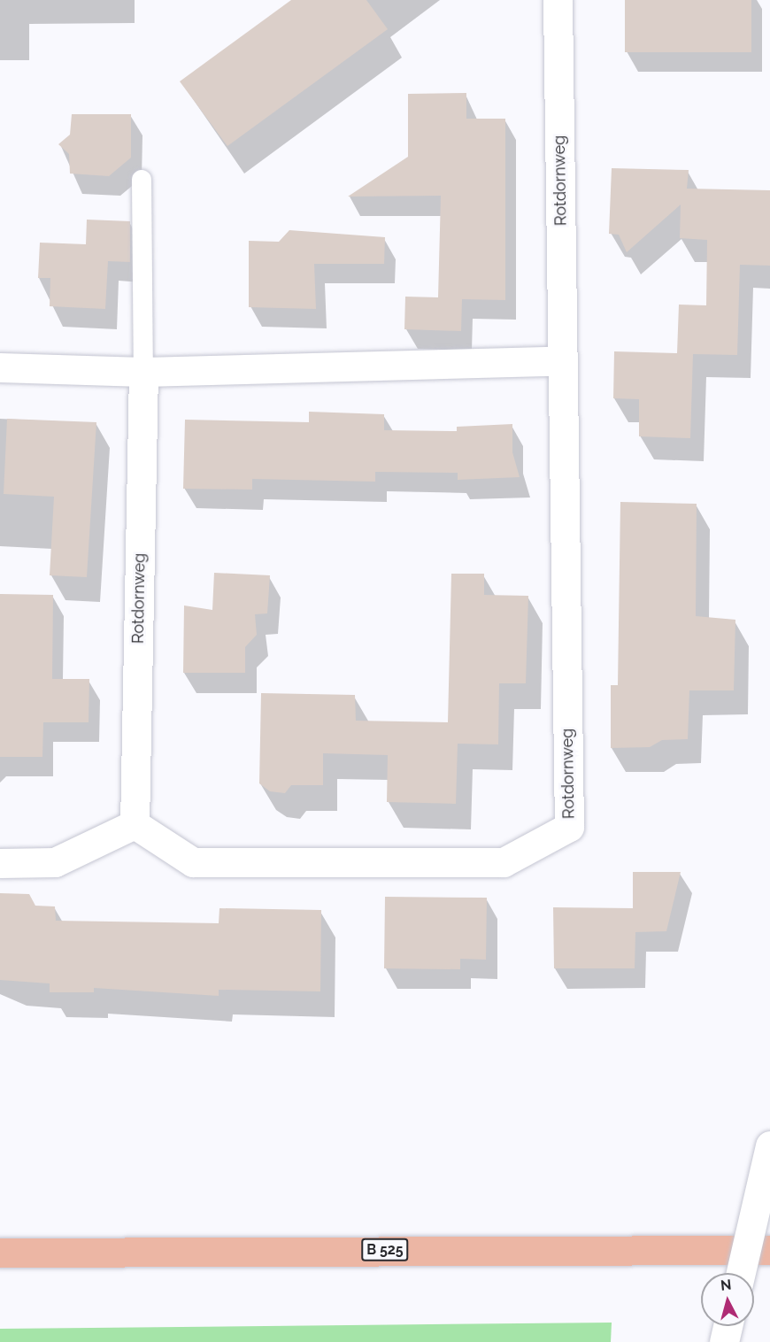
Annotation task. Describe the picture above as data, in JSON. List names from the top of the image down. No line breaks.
{"streets":{"main road":["B 525"],"street":["Rotdornweg"]},"north":"top"}
